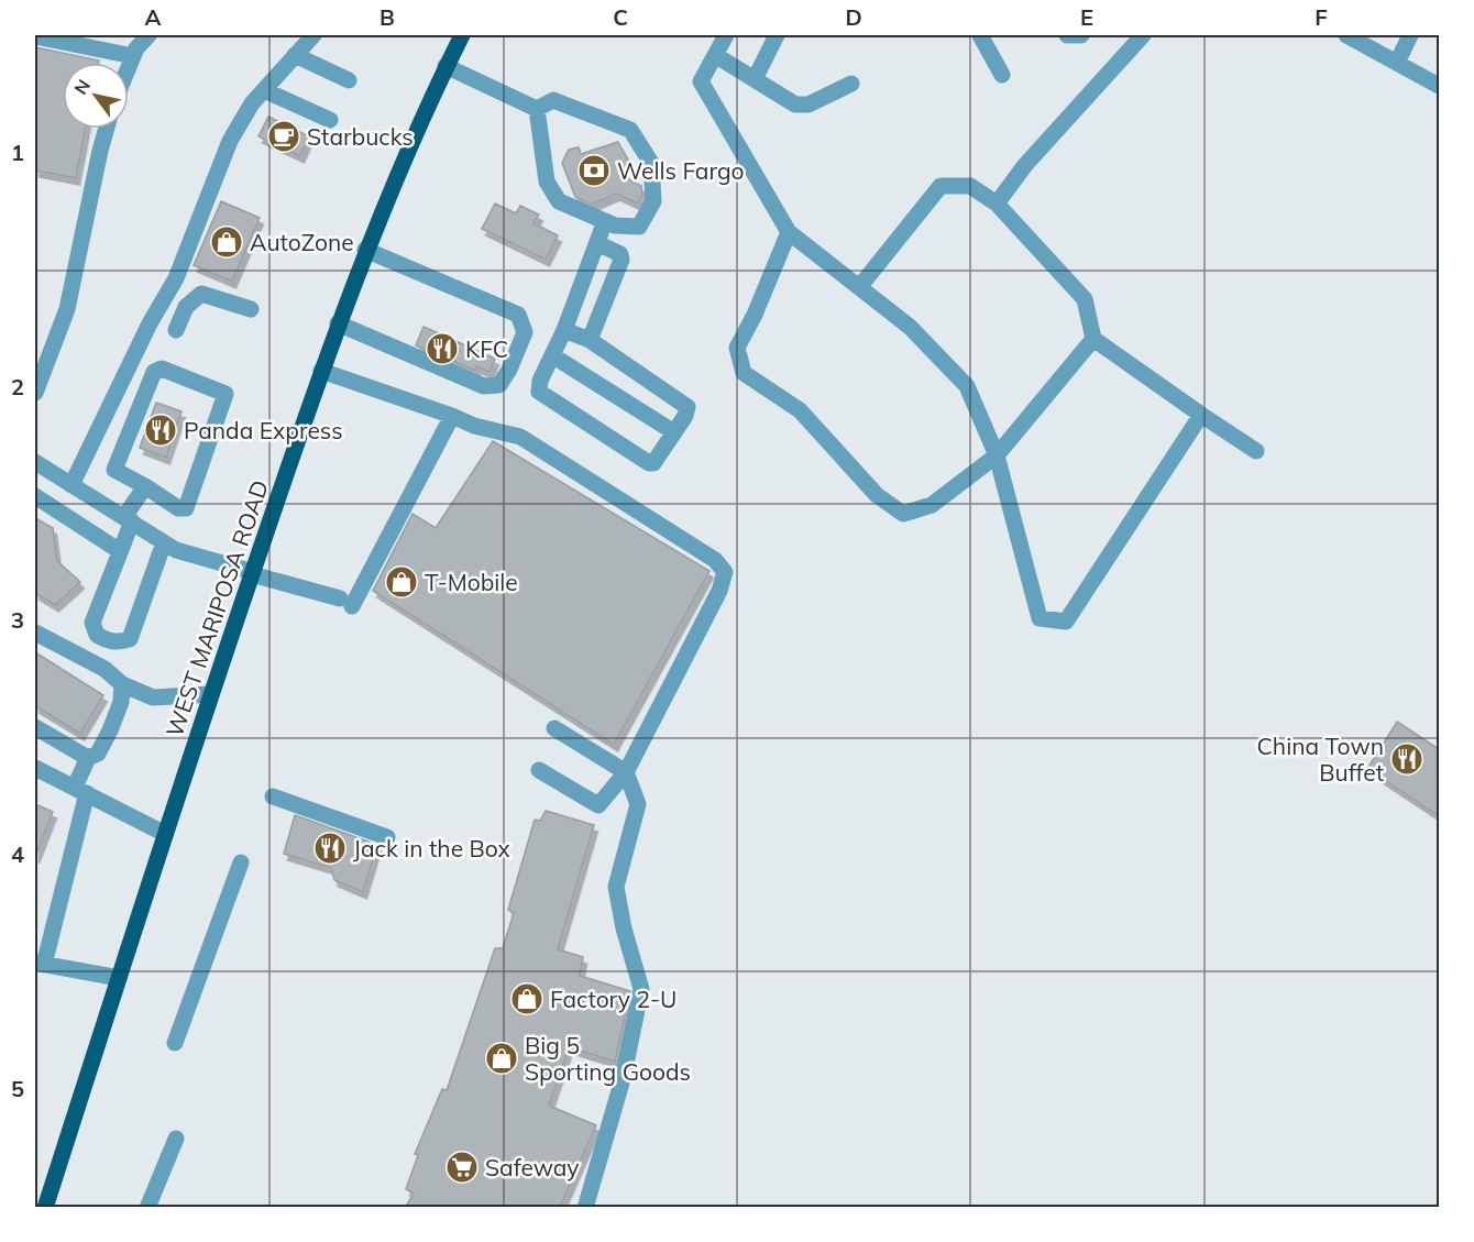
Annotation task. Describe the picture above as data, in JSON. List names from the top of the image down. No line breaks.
{"streets":{"main road":["WEST MARIPOSA ROAD"]},"places":{"cafe":["Starbucks"],"bank":["Wells Fargo"],"shop":["AutoZone","T-Mobile","Factory 2-U","Big 5 Sporting Goods"],"restaurant":["KFC","Panda Express","China Town Buffet","Jack in the Box"],"supermarket":["Safeway"]},"north":"top left","grid":{"columns":["A","B","C","D","E","F"],"rows":["1","2","3","4","5"]}}
